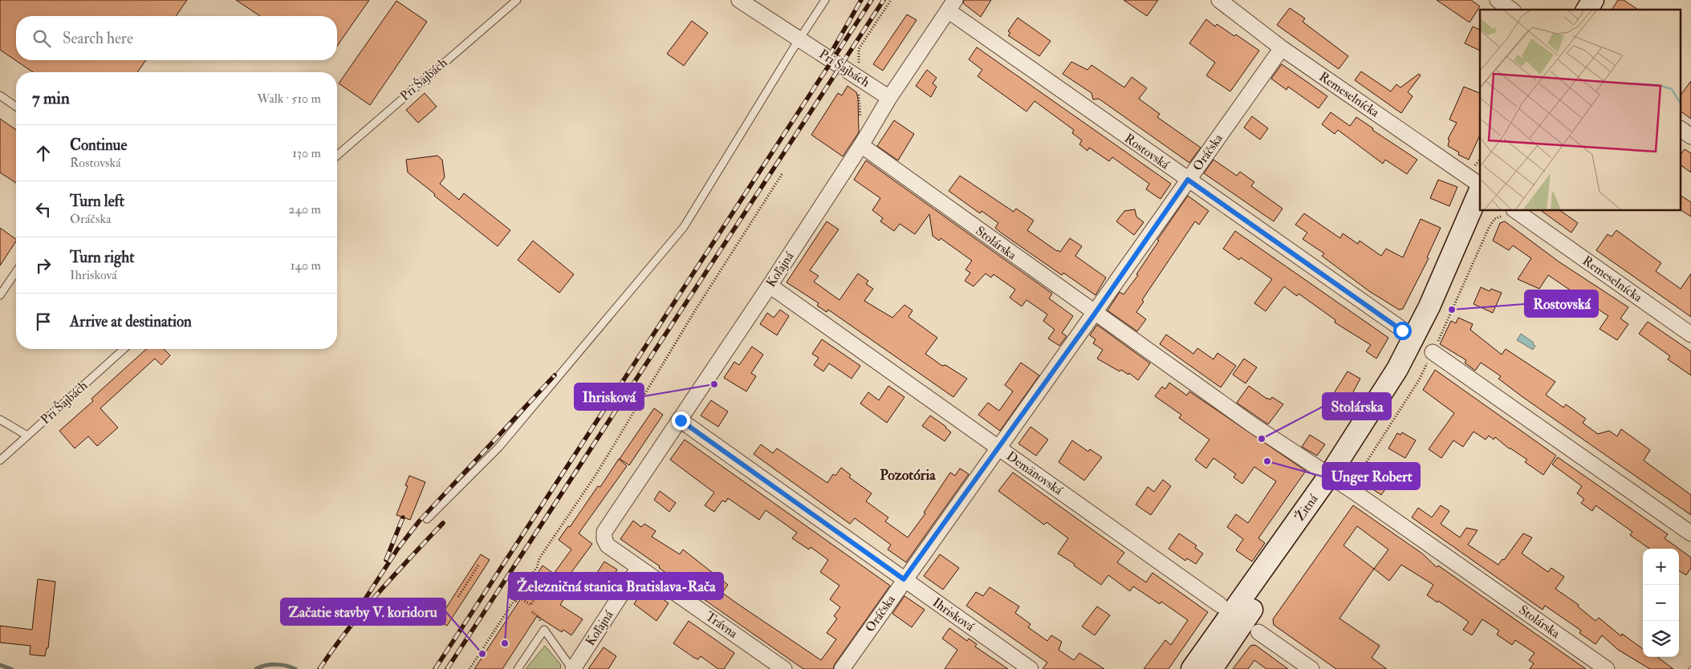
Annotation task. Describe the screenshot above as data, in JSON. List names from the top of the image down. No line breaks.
{"streets":{"main road":["Žitná"],"street":["Pri Šajbách","Remeselnícka","Rostovská","Oráčska","Stolárska","Koľajná","Demänovská","Ihrisková","Trávna"]},"crossings":[["Pri Šajbách","Koľajná"],["Remeselnícka","Oráčska"],["Rostovská","Oráčska"],["Rostovská","Koľajná"],["Oráčska","Stolárska"],["Oráčska","Demänovská"],["Oráčska","Ihrisková"],["Stolárska","Koľajná"],["Stolárska","Žitná"],["Koľajná","Demänovská"],["Koľajná","Ihrisková"],["Koľajná","Trávna"]],"districts":["Pozotória"],"places":["Rostovská","Ihrisková","Stolárska","Unger Robert","Železničná stanica Bratislava-Rača","Začatie stavby V. koridoru"],"page":{"search":"Search here","heading":["7 min","Walk · 510 m"],"list":[["Continue","Rostovská","130 m"],["Turn left","Oráčska","240 m"],["Turn right","Ihrisková","140 m"],"Arrive at destination"],"map_buttons":["+","−"]}}
